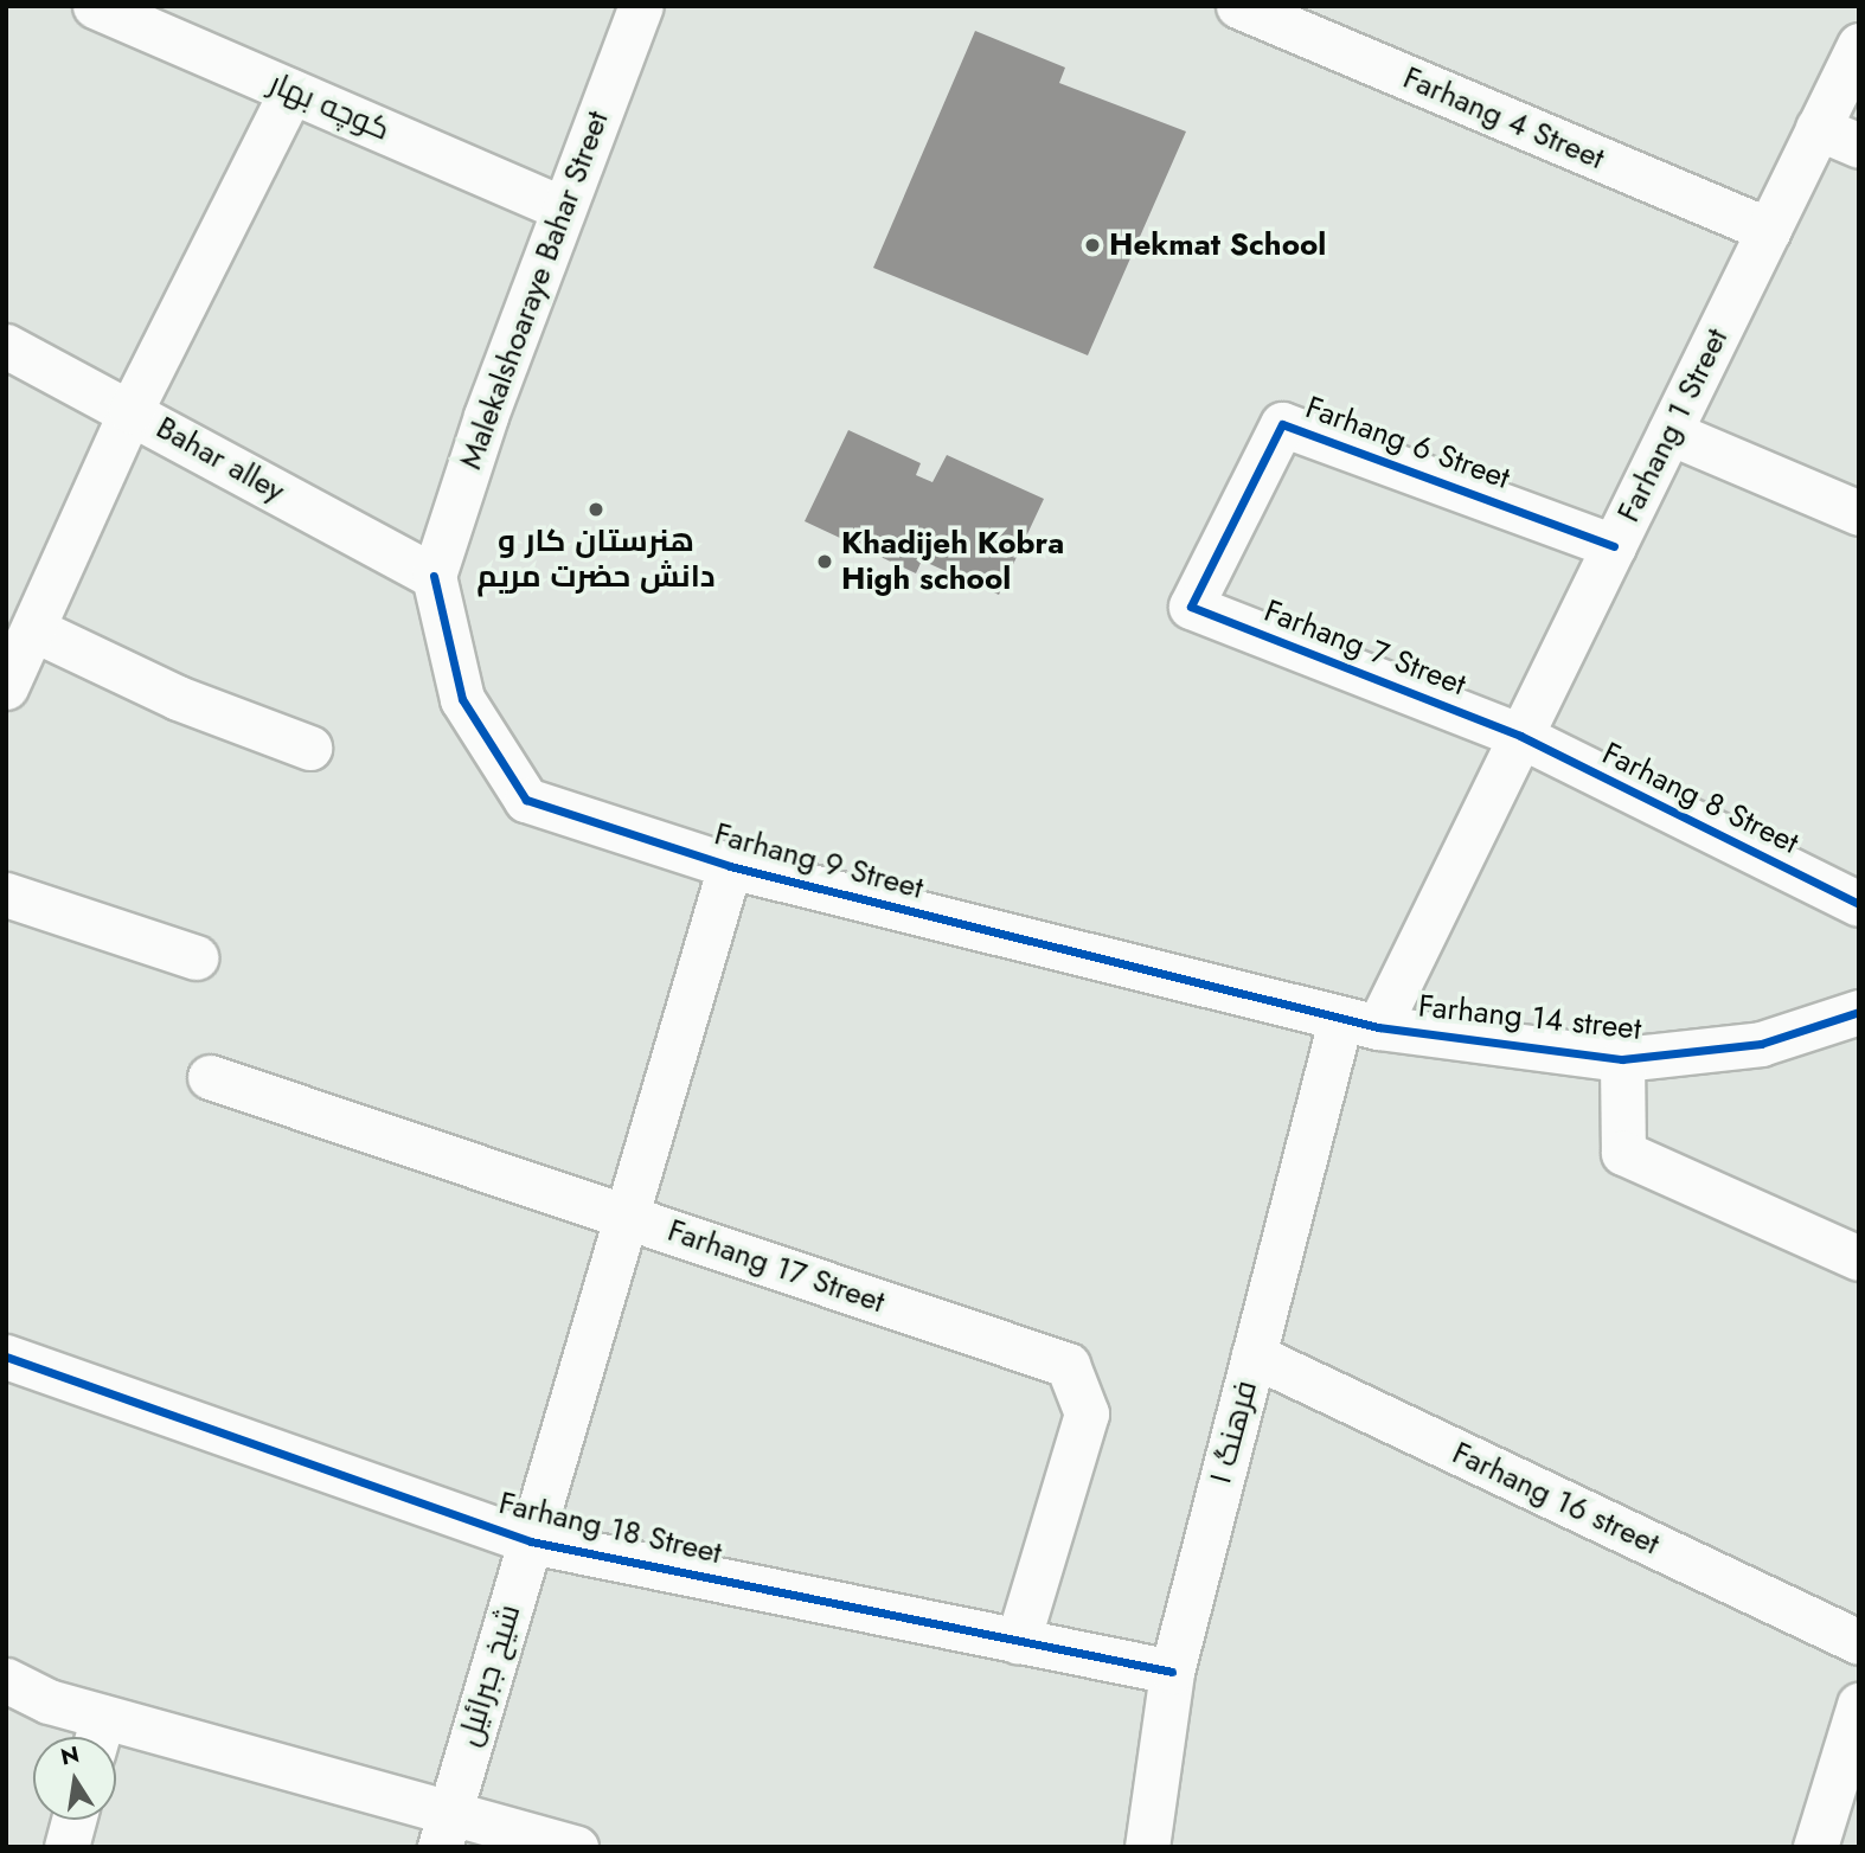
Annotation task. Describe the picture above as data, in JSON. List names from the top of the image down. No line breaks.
{"streets":{"street":["کوچه بهار","Farhang 4 Street","Malekalshoaraye Bahar Street","Farhang 1 Street","Farhang 6 Street","Bahar alley","Farhang 7 Street","Farhang 8 Street","Farhang 9 Street","Farhang 14 street","Farhang 17 Street","فرهنگ ۱","Farhang 16 street","Farhang 18 Street","شیخ جبرائیل"]},"crossings":[["کوچه بهار","Malekalshoaraye Bahar Street"],["Farhang 4 Street","Farhang 1 Street"],["Malekalshoaraye Bahar Street","Bahar alley"],["Malekalshoaraye Bahar Street","Farhang 9 Street"],["Farhang 1 Street","Farhang 6 Street"],["Farhang 1 Street","Farhang 7 Street"],["Farhang 1 Street","Farhang 8 Street"],["Farhang 1 Street","Farhang 9 Street"],["Farhang 1 Street","Farhang 14 street"],["Farhang 1 Street","فرهنگ ۱"],["Farhang 6 Street","Farhang 7 Street"],["Bahar alley","Farhang 9 Street"],["Farhang 7 Street","Farhang 8 Street"],["Farhang 9 Street","Farhang 14 street"],["Farhang 9 Street","فرهنگ ۱"],["Farhang 9 Street","شیخ جبرائیل"],["Farhang 14 street","فرهنگ ۱"],["Farhang 17 Street","Farhang 18 Street"],["Farhang 17 Street","شیخ جبرائیل"],["فرهنگ ۱","Farhang 16 street"],["فرهنگ ۱","Farhang 18 Street"],["Farhang 18 Street","شیخ جبرائیل"]],"places":["Hekmat School","هنرستان کار و دانش حضرت مریم","Khadijeh Kobra High school"],"north":"top"}
